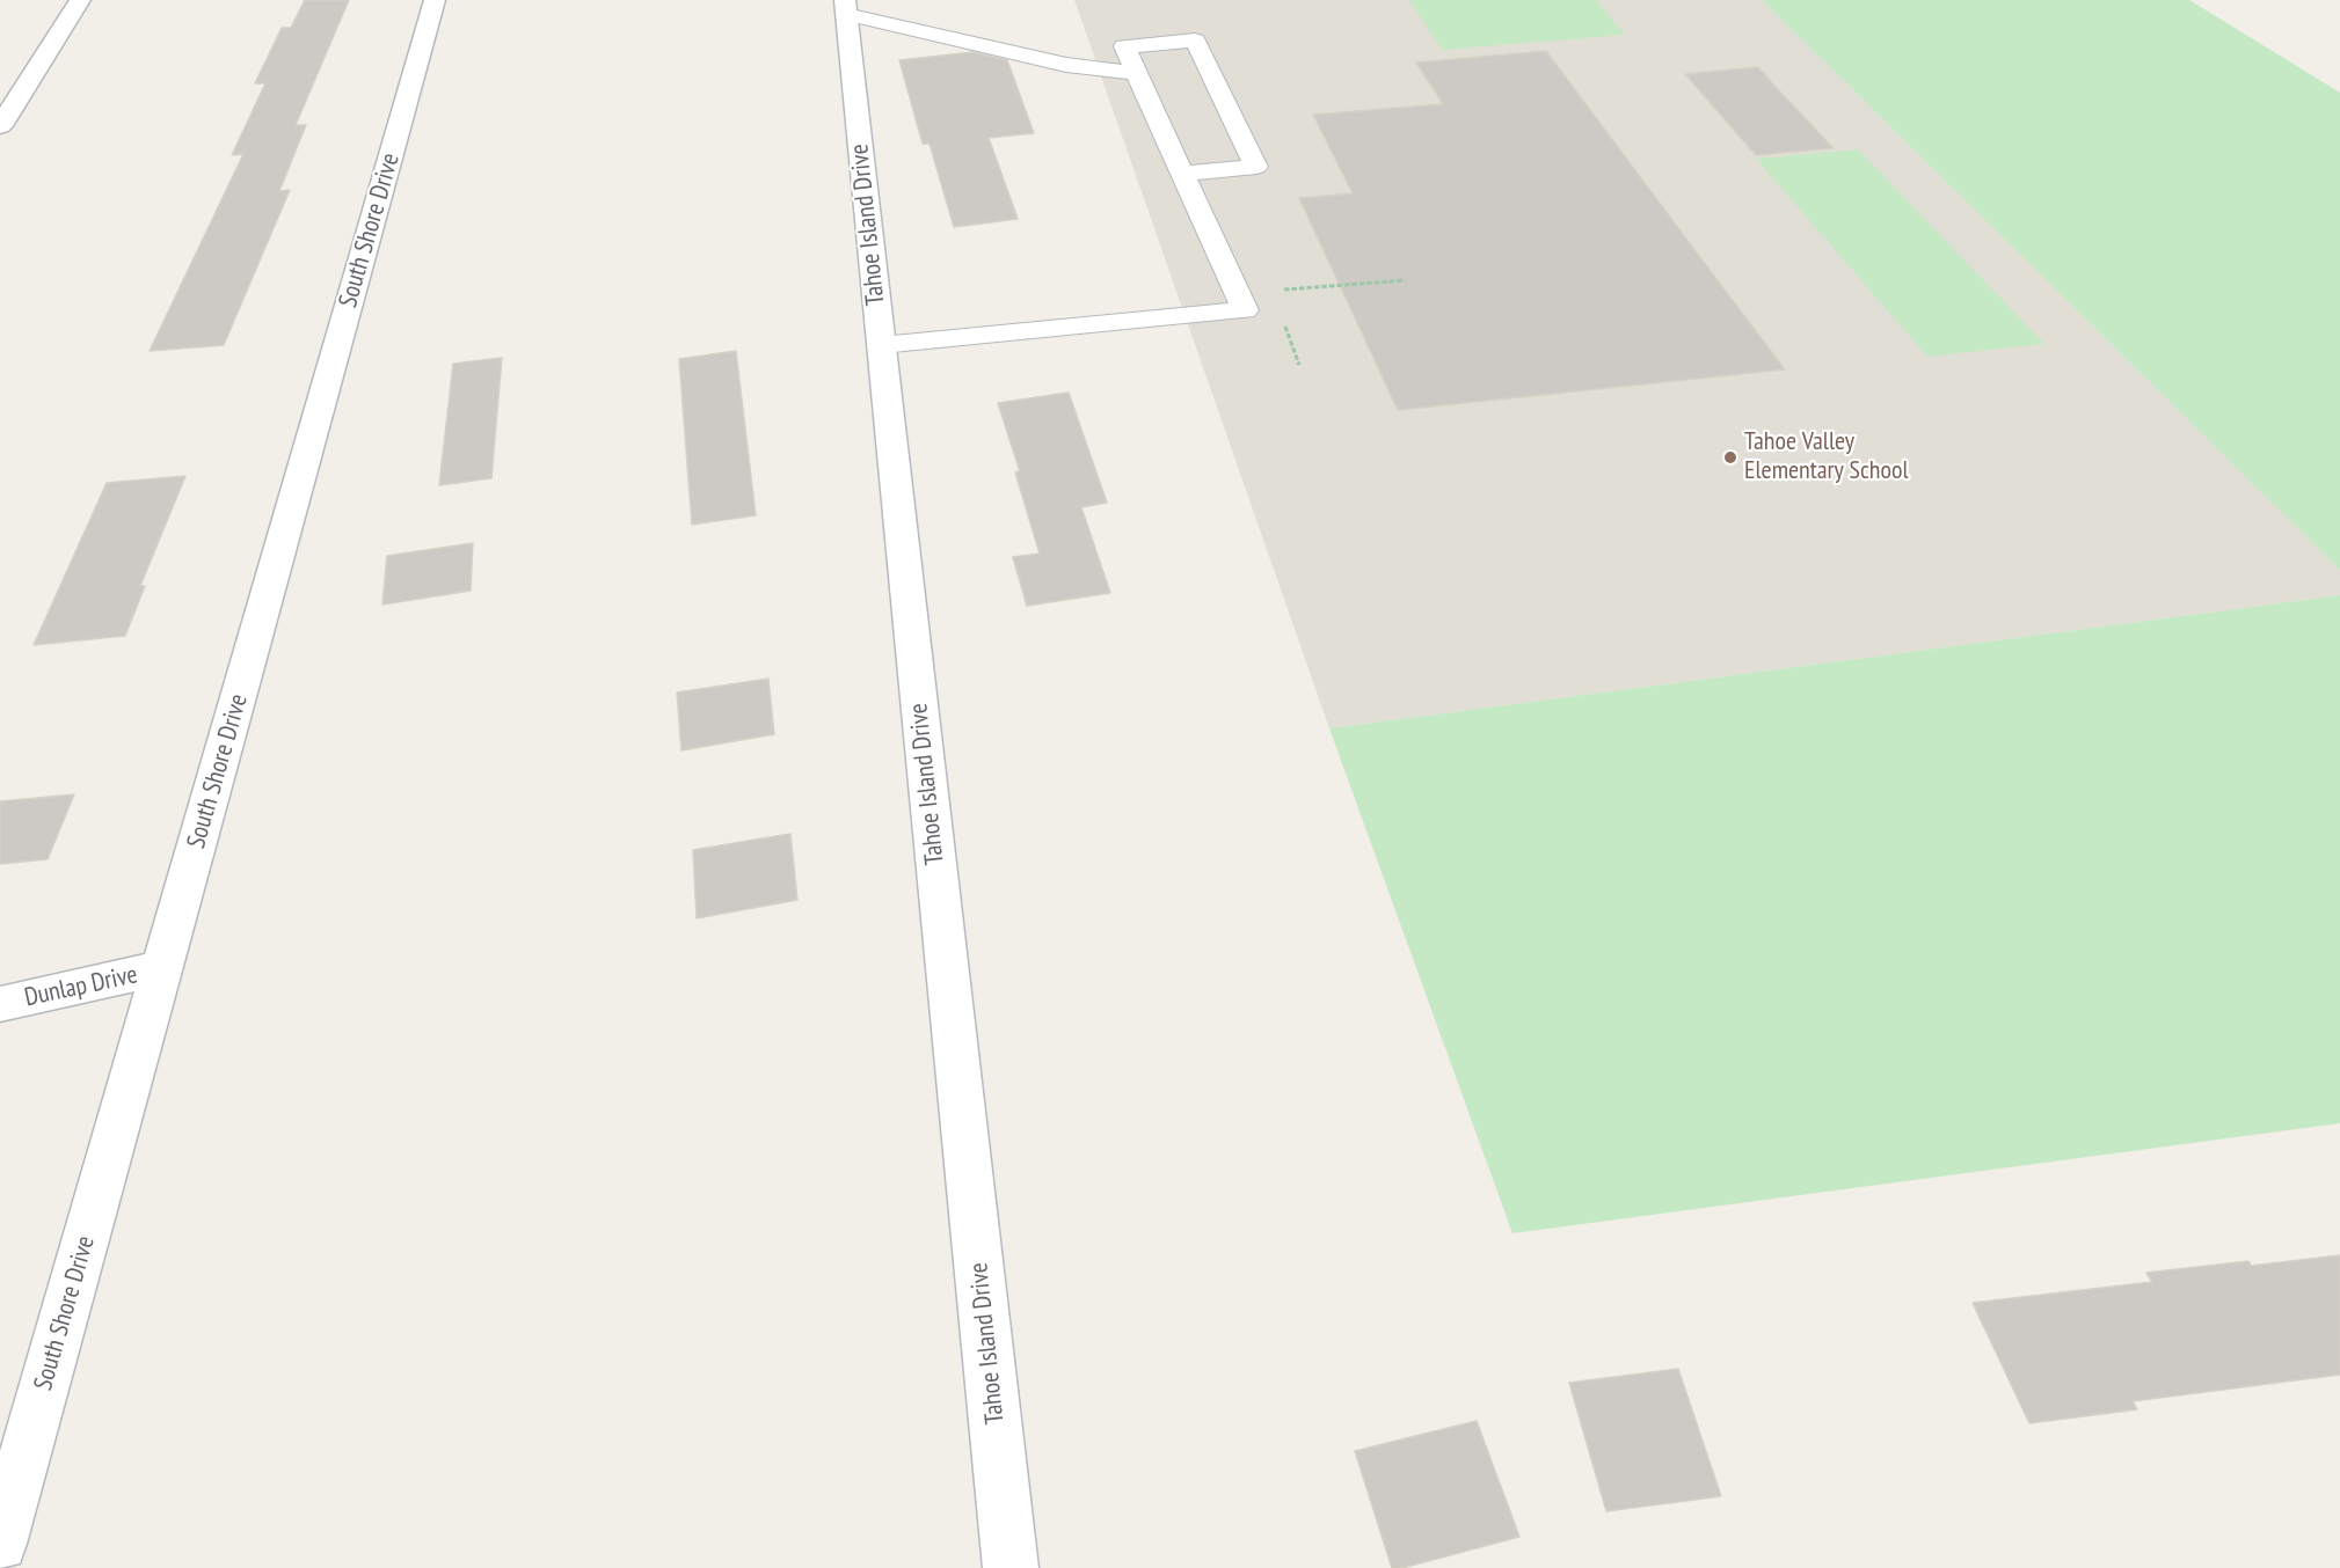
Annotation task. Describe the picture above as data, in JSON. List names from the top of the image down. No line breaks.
{"streets":{"street":["Tahoe Island Drive","South Shore Drive","Dunlap Drive"]},"crossings":[["South Shore Drive","Dunlap Drive"]],"places":["Tahoe Valley Elementary School"]}
